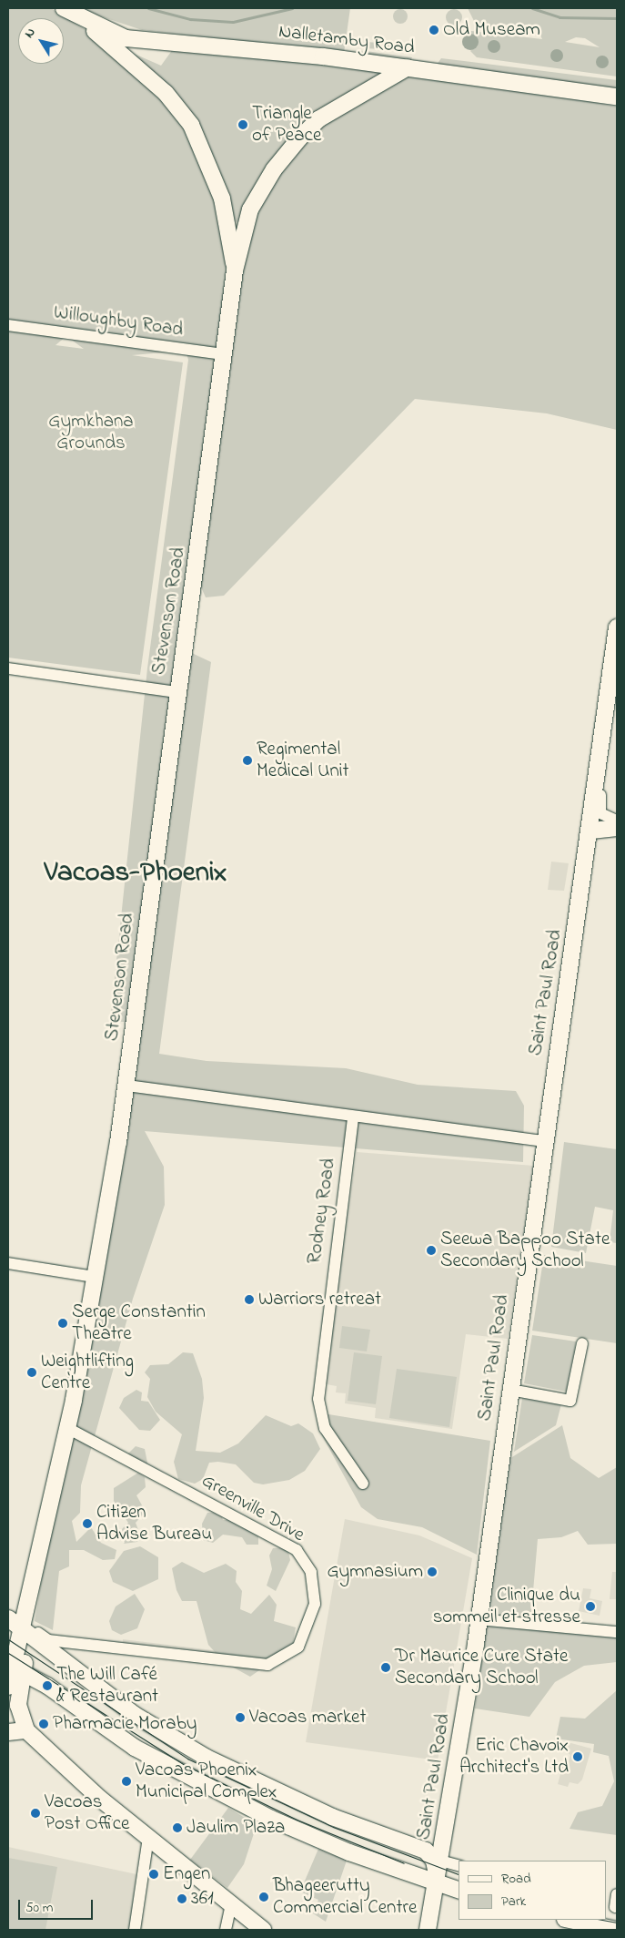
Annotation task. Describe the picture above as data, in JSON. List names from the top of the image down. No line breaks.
{"streets":{"street":["Nalletamby Road","Willoughby Road","Stevenson Road","Saint Paul Road","Rodney Road","Greenville Drive"]},"crossings":[["Nalletamby Road","Stevenson Road"],["Willoughby Road","Stevenson Road"],["Stevenson Road","Greenville Drive"]],"districts":["Vacoas-Phoenix"],"parks":["Gymkhana Grounds"],"places":["Old Museam","Triangle of Peace","Regimental Medical Unit","Seewa Bappoo State Secondary School","Warriors retreat","Serge Constantin Theatre","Weightlifting Centre","Citizen Advise Bureau","Gymnasium","Clinique du sommeil et stresse","Dr Maurice Cure State Secondary School","The Will Café & Restaurant","Vacoas market","Pharmacie Moraby","Eric Chavoix Architect's Ltd","Vacoas Phoenix Municipal Complex","Vacoas Post Office","Jaulim Plaza","Engen","Bhageerutty Commercial Centre","361"],"legend":["Road","Park"],"scale_bar":"50 m","north":"top left"}
